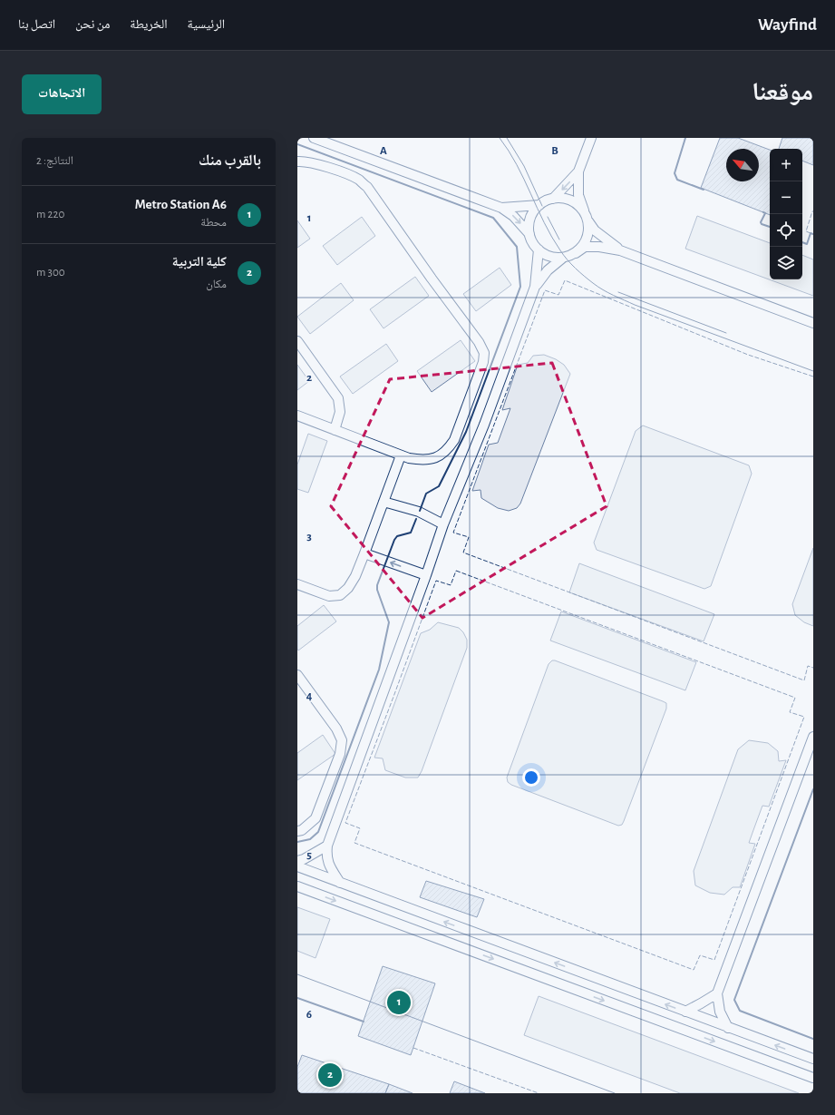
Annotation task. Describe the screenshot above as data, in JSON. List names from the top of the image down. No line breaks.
{"north":"top left","page":{"header":"Wayfind","nav":["الرئيسية","الخريطة","من نحن","اتصل بنا"],"title":"موقعنا","buttons":"الاتجاهات","heading":["بالقرب منك","النتائج: 2"],"map_buttons":["+","−"],"list":[{"mark":"1","name":"Metro Station A6","note":"محطة","value":"220 m"},{"mark":"2","name":"كلية التربية","note":"مكان","value":"300 m"}],"pins":["1","2"]},"grid":{"columns":["A","B"],"rows":["1","2","3","4","5","6"]}}
